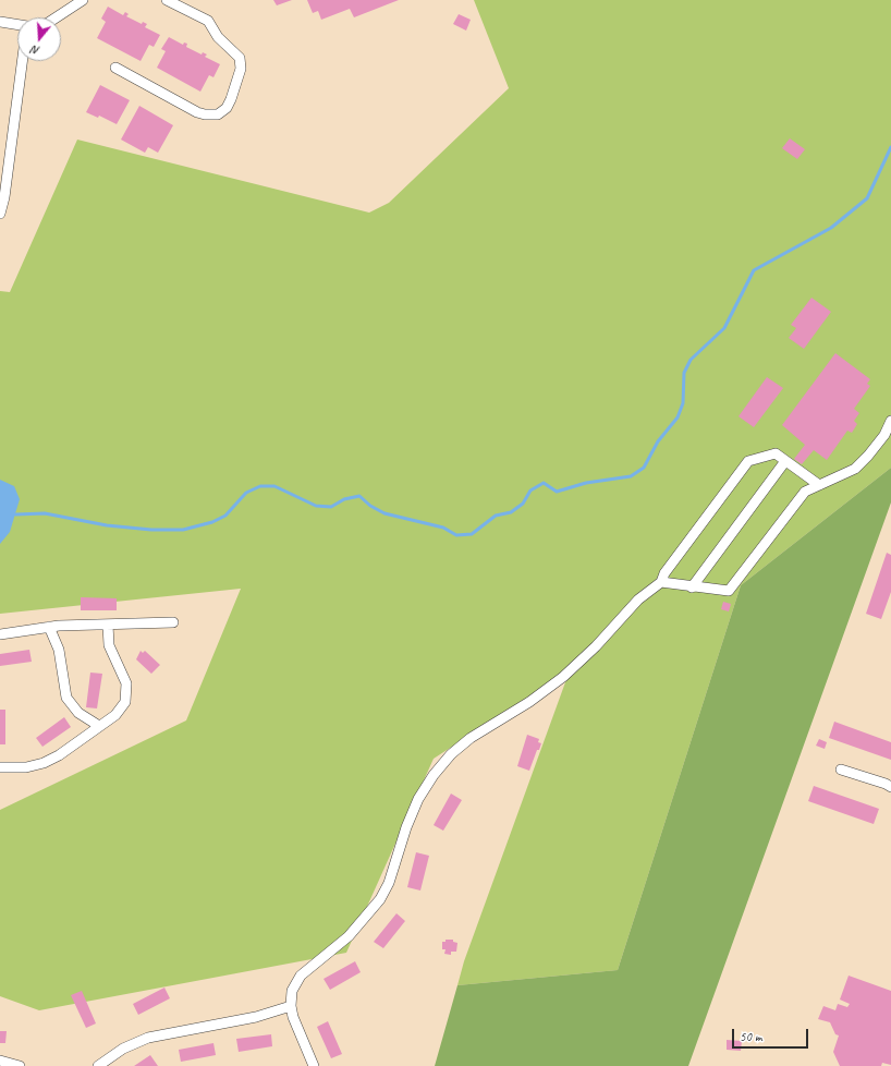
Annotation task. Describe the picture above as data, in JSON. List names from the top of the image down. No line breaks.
{"scale_bar":"50 m","north":"bottom"}
